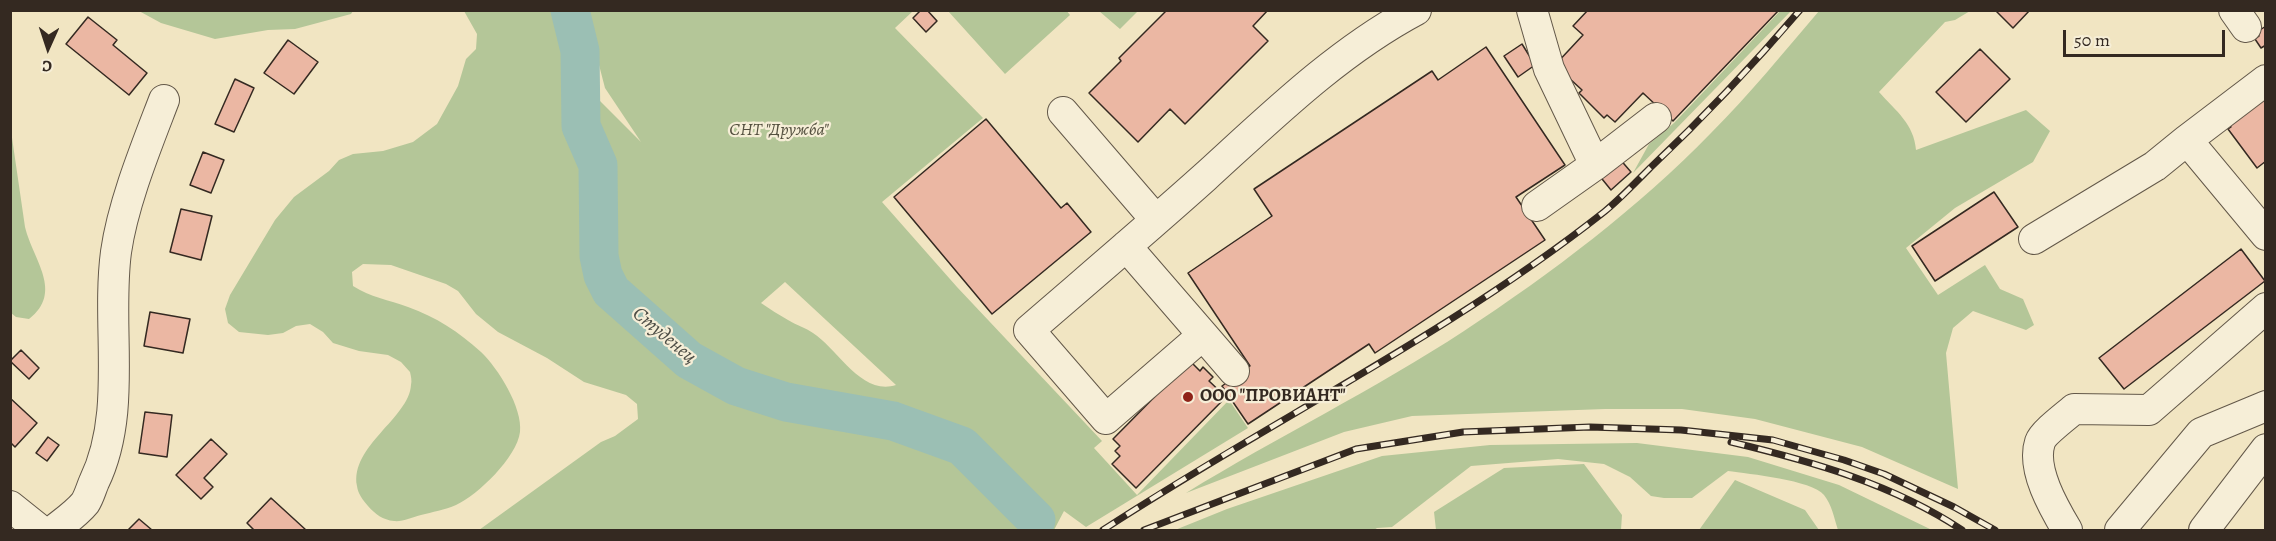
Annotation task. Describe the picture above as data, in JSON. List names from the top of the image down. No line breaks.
{"water":["Студенец"],"parks":["СНТ \"Дружба\""],"places":["ООО \"ПРОВИАНТ\""],"scale_bar":"50 m","north":"bottom"}
